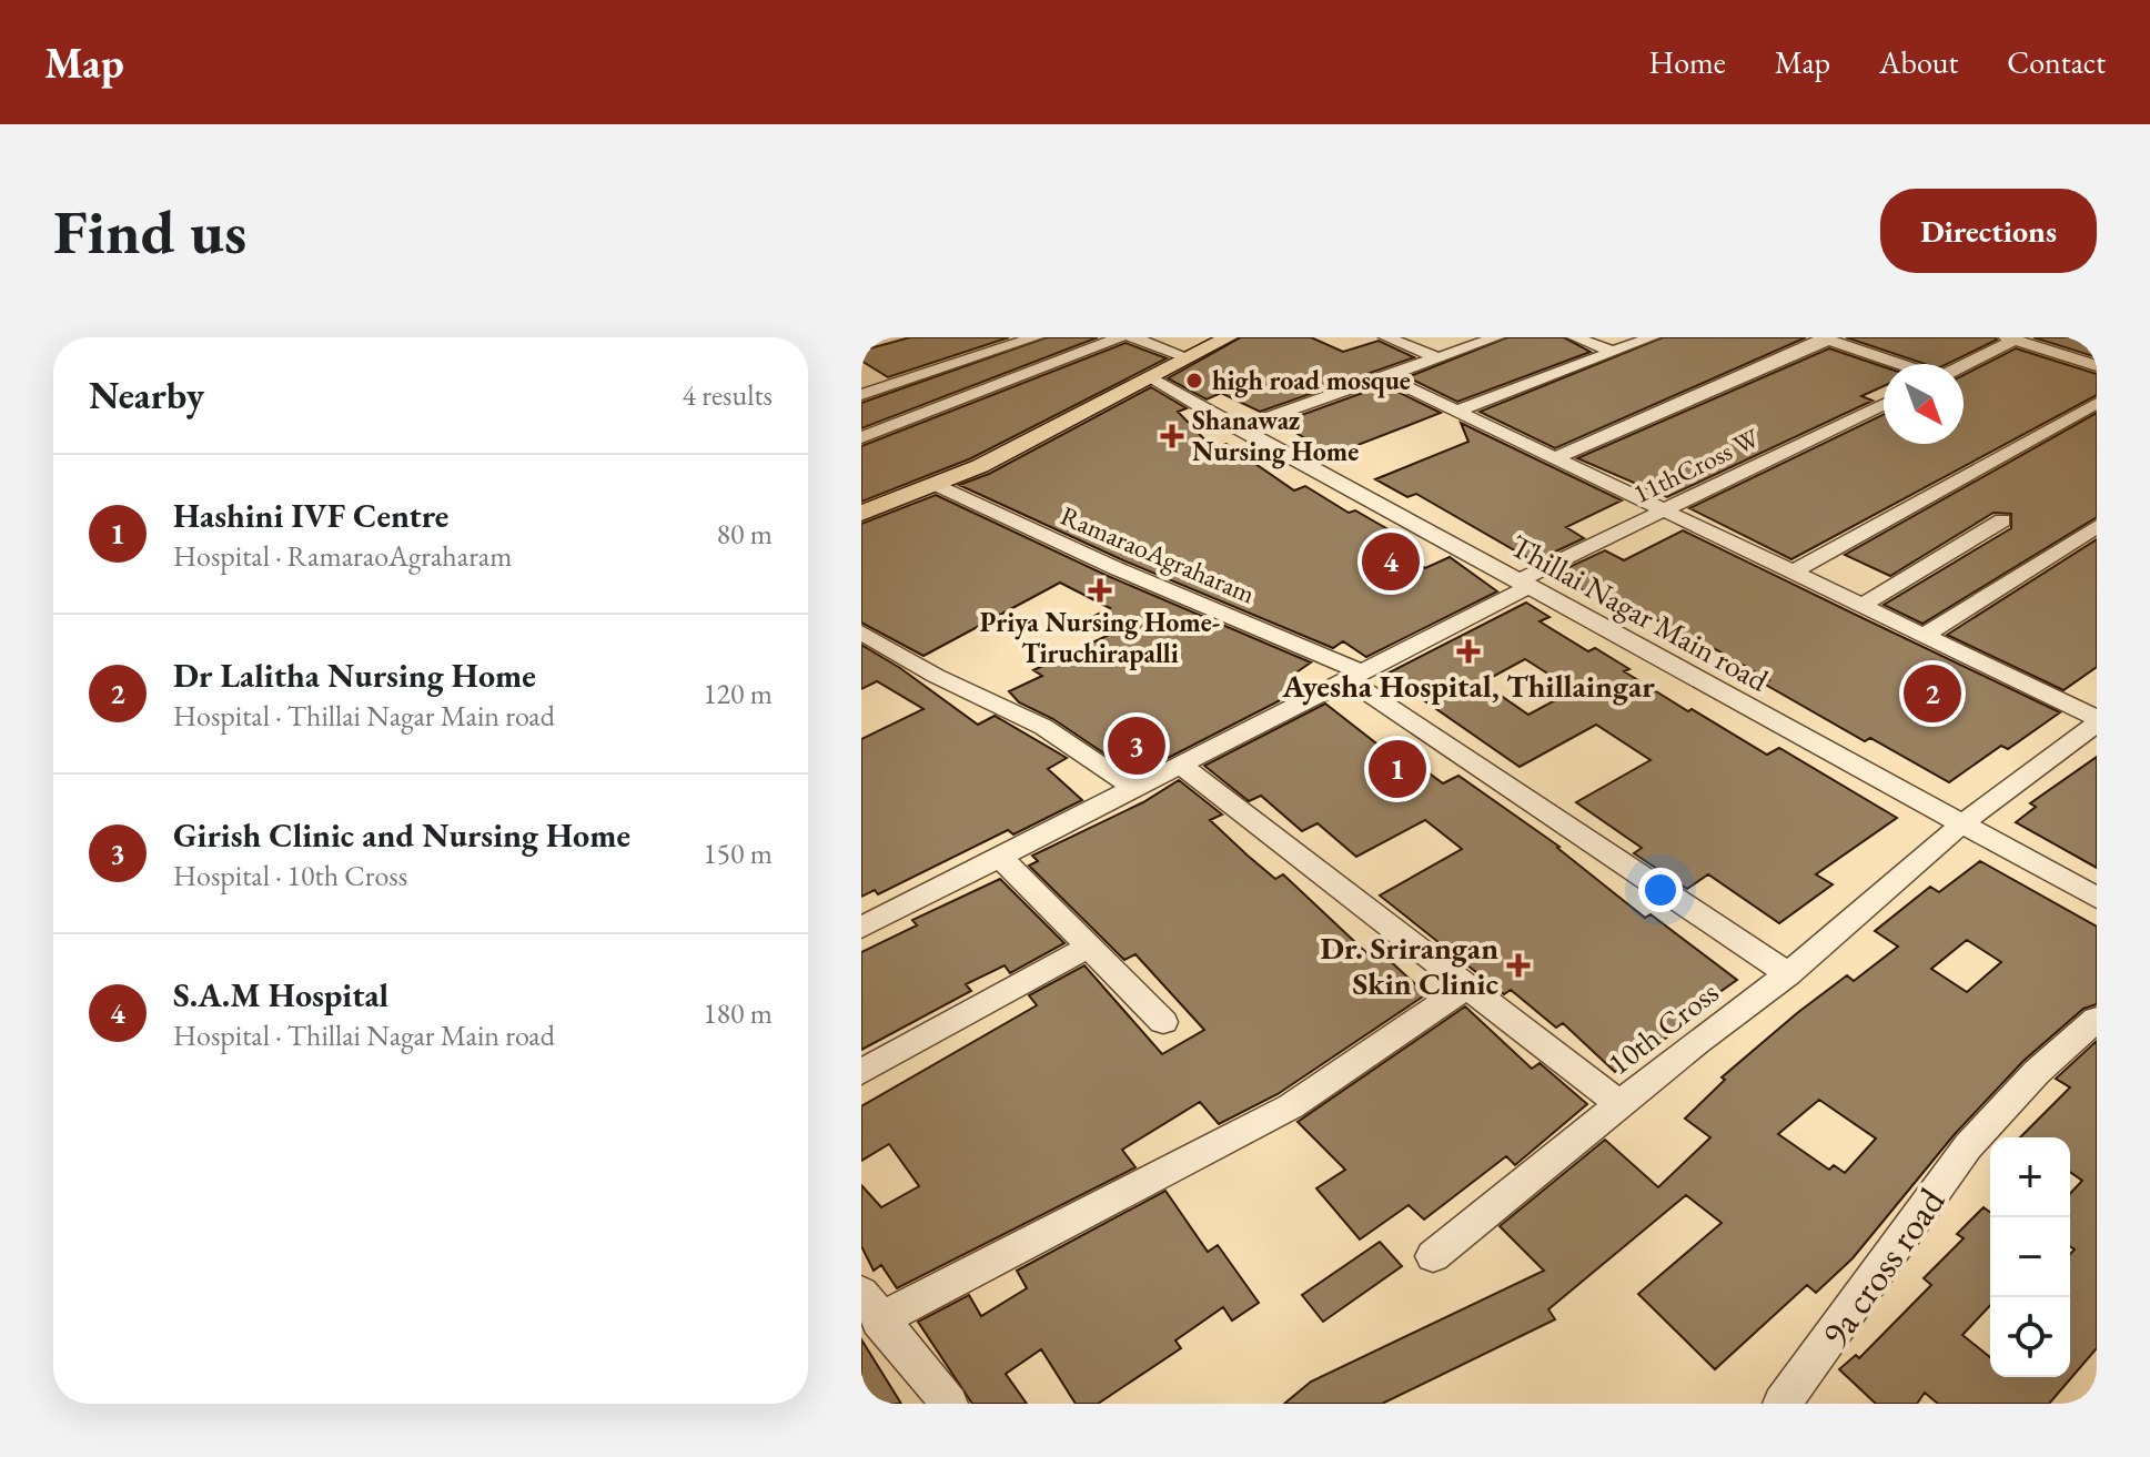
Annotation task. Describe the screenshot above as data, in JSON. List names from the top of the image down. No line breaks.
{"streets":{"street":["11thCross W","RamaraoAgraharam","Thillai Nagar Main road","10th Cross","9a cross road"]},"crossings":[["11thCross W","RamaraoAgraharam"],["11thCross W","Thillai Nagar Main road"],["11thCross W","10th Cross"],["RamaraoAgraharam","10th Cross"],["Thillai Nagar Main road","10th Cross"]],"places":{"other":["high road mosque"],"health":["Shanawaz Nursing Home","Priya Nursing Home- Tiruchirapalli","Ayesha Hospital, Thillaingar","Dr. Srirangan Skin Clinic"]},"north":"bottom right","page":{"header":"Map","nav":["Home","Map","About","Contact"],"buttons":"Directions","title":"Find us","heading":["Nearby","4 results"],"list":[{"mark":"1","name":"Hashini IVF Centre","note":"Hospital · RamaraoAgraharam","value":"80 m"},{"mark":"2","name":"Dr Lalitha Nursing Home","note":"Hospital · Thillai Nagar Main road","value":"120 m"},{"mark":"3","name":"Girish Clinic and Nursing Home","note":"Hospital · 10th Cross","value":"150 m"},{"mark":"4","name":"S.A.M Hospital","note":"Hospital · Thillai Nagar Main road","value":"180 m"}],"pins":["4","2","3","1"],"map_buttons":["+","−"]}}
